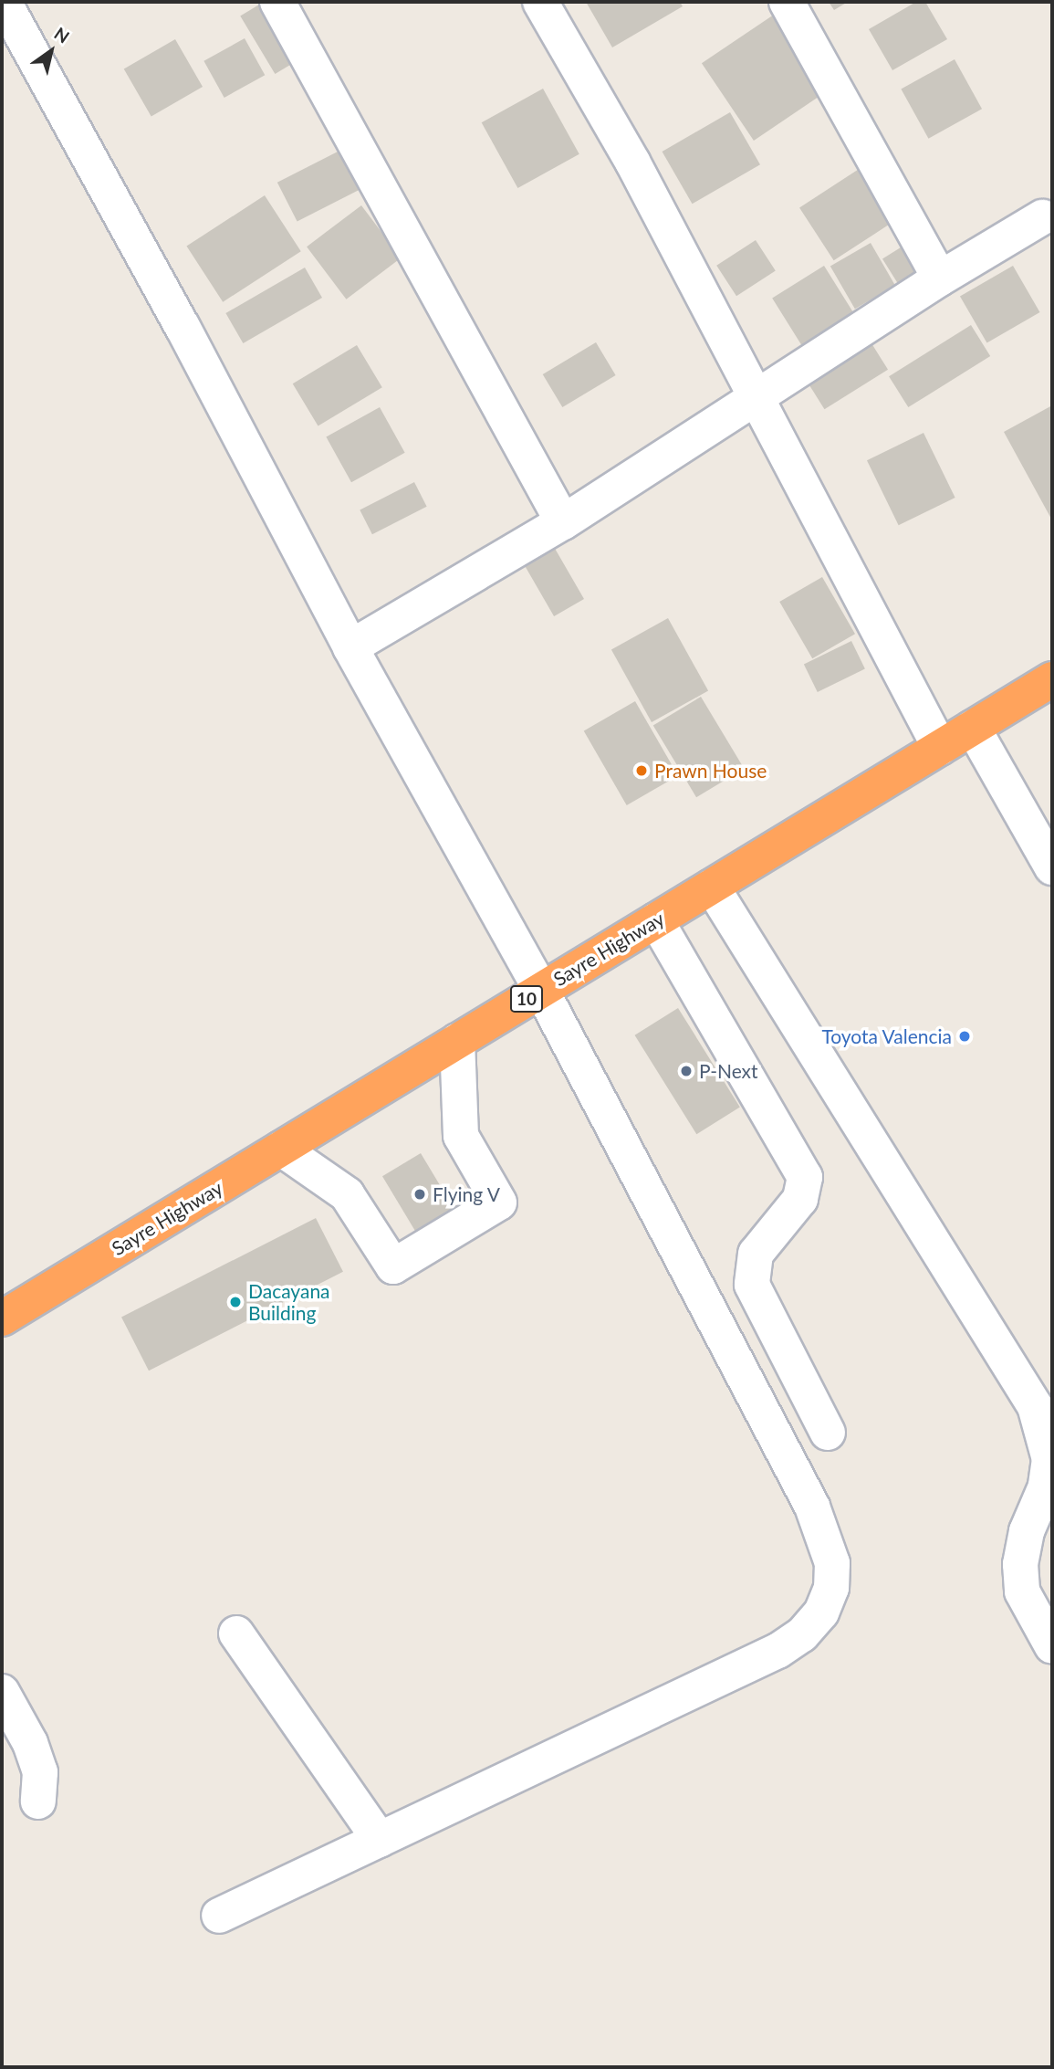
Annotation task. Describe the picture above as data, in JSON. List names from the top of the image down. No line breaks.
{"streets":{"highway":["Sayre Highway","10"]},"places":["Prawn House","Toyota Valencia","P-Next","Flying V","Dacayana Building"],"north":"top right"}
